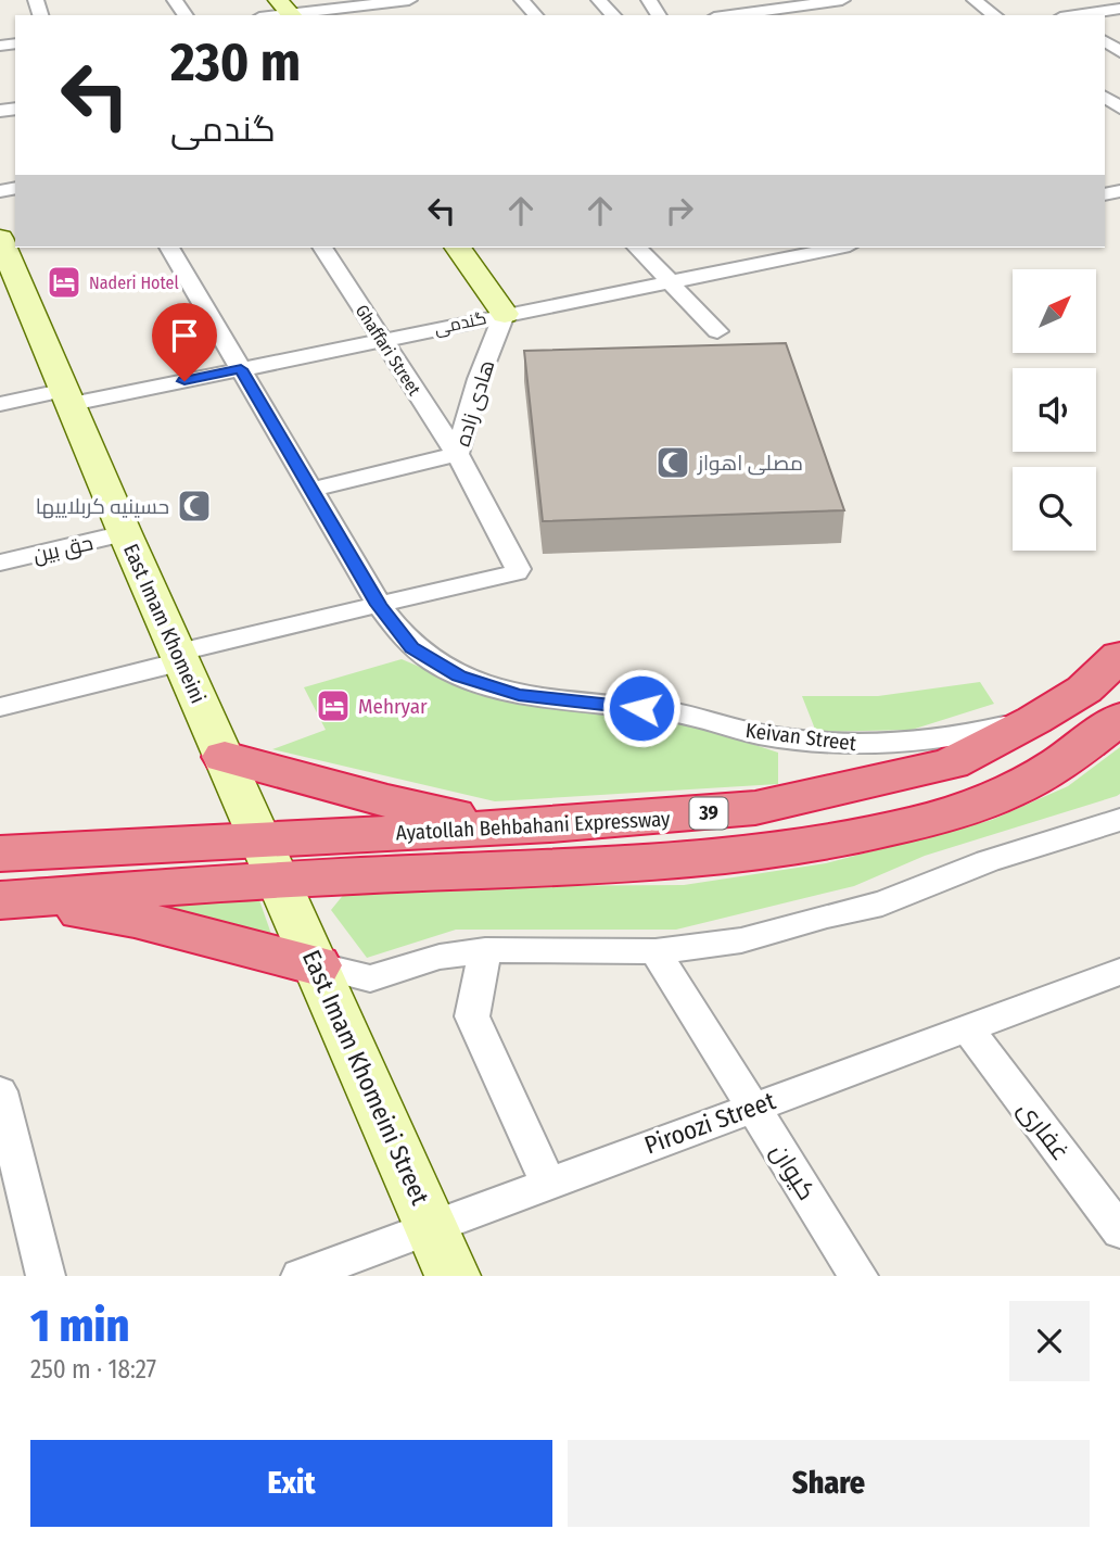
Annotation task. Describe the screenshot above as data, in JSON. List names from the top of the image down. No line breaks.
{"streets":{"highway":["39","Ayatollah Behbahani Expressway"],"main road":["East Imam Khomeini","East Imam Khomeini Street"],"street":["گندمی","Ghaffari Street","هادی زاده","حق بین","Keivan Street","Piroozi Street","غفاری","کیوان"]},"crossings":[["گندمی","Ghaffari Street"],["گندمی","هادی زاده"],["گندمی","East Imam Khomeini"],["گندمی","Keivan Street"],["Ghaffari Street","هادی زاده"],["هادی زاده","Keivan Street"],["حق بین","East Imam Khomeini"],["East Imam Khomeini","Ayatollah Behbahani Expressway"],["East Imam Khomeini","East Imam Khomeini Street"],["Keivan Street","Ayatollah Behbahani Expressway"],["Ayatollah Behbahani Expressway","East Imam Khomeini Street"],["East Imam Khomeini Street","Piroozi Street"],["Piroozi Street","غفاری"],["Piroozi Street","کیوان"]],"places":{"hotel":["Naderi Hotel","Mehryar"],"mosque":["مصلی اهواز","حسینیه کربلاییها"]},"north":"top right","page":{"turn":["230 m","گندمی"],"heading":["1 min","250 m · 18:27"],"buttons":["Exit","Share"]}}
